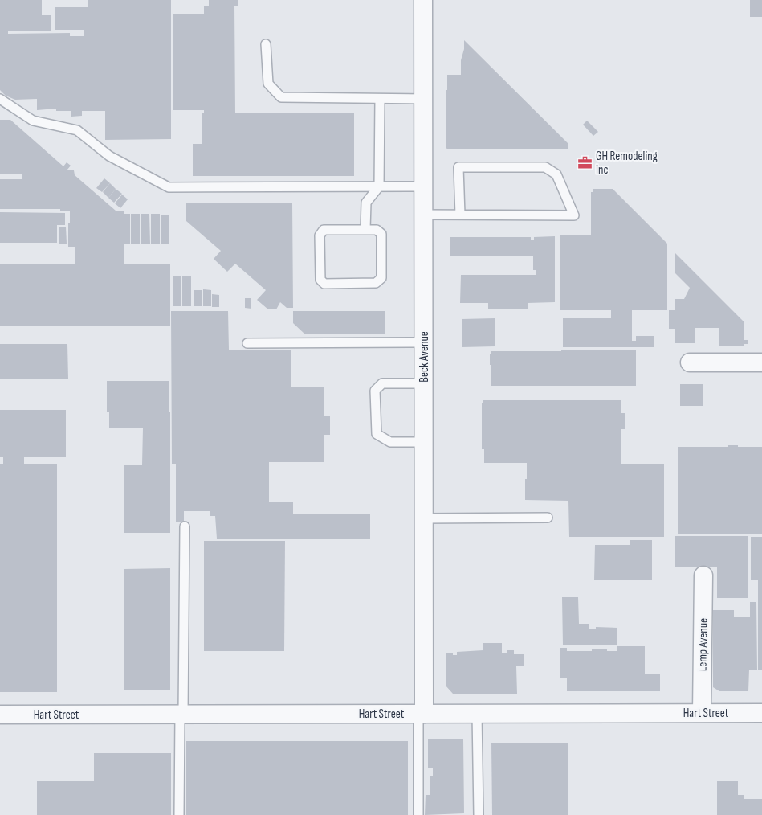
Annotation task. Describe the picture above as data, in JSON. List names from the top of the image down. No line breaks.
{"streets":{"street":["Beck Avenue","Lemp Avenue","Hart Street"]},"crossings":[["Beck Avenue","Hart Street"],["Lemp Avenue","Hart Street"]],"places":{"office":["GH Remodeling Inc"]}}
